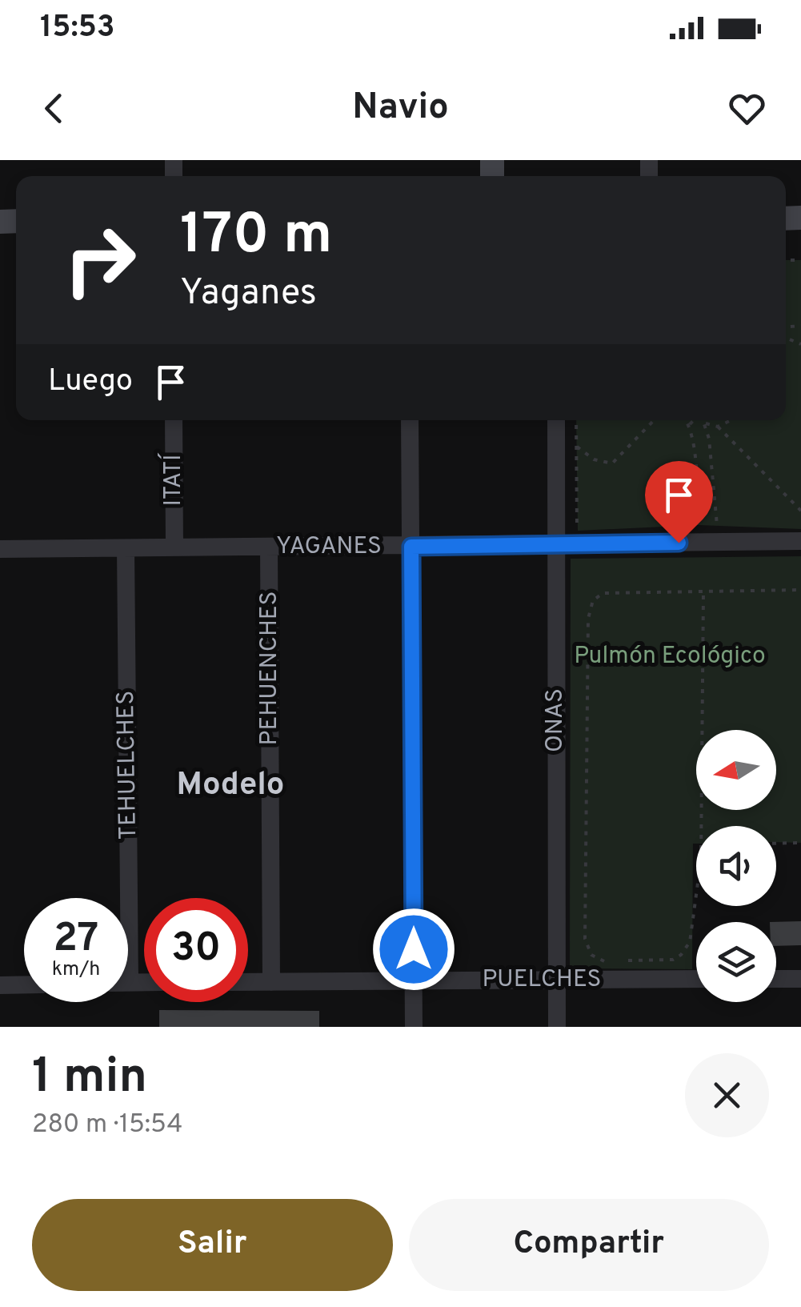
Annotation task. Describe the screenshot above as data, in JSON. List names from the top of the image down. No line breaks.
{"streets":{"street":["ITATÍ","YAGANES","PEHUENCHES","ONAS","TEHUELCHES","PUELCHES"]},"crossings":[["ITATÍ","YAGANES"],["YAGANES","PEHUENCHES"],["YAGANES","ONAS"],["YAGANES","TEHUELCHES"],["PEHUENCHES","PUELCHES"],["ONAS","PUELCHES"]],"districts":["Modelo"],"parks":["Pulmón Ecológico"],"north":"left","page":{"status":"15:53","header":"Navio","turn":["170 m","Yaganes"],"then":"Luego","speed":"27 km/h","limit":"30","heading":["1 min","280 m · 15:54"],"buttons":["Salir","Compartir"]}}
